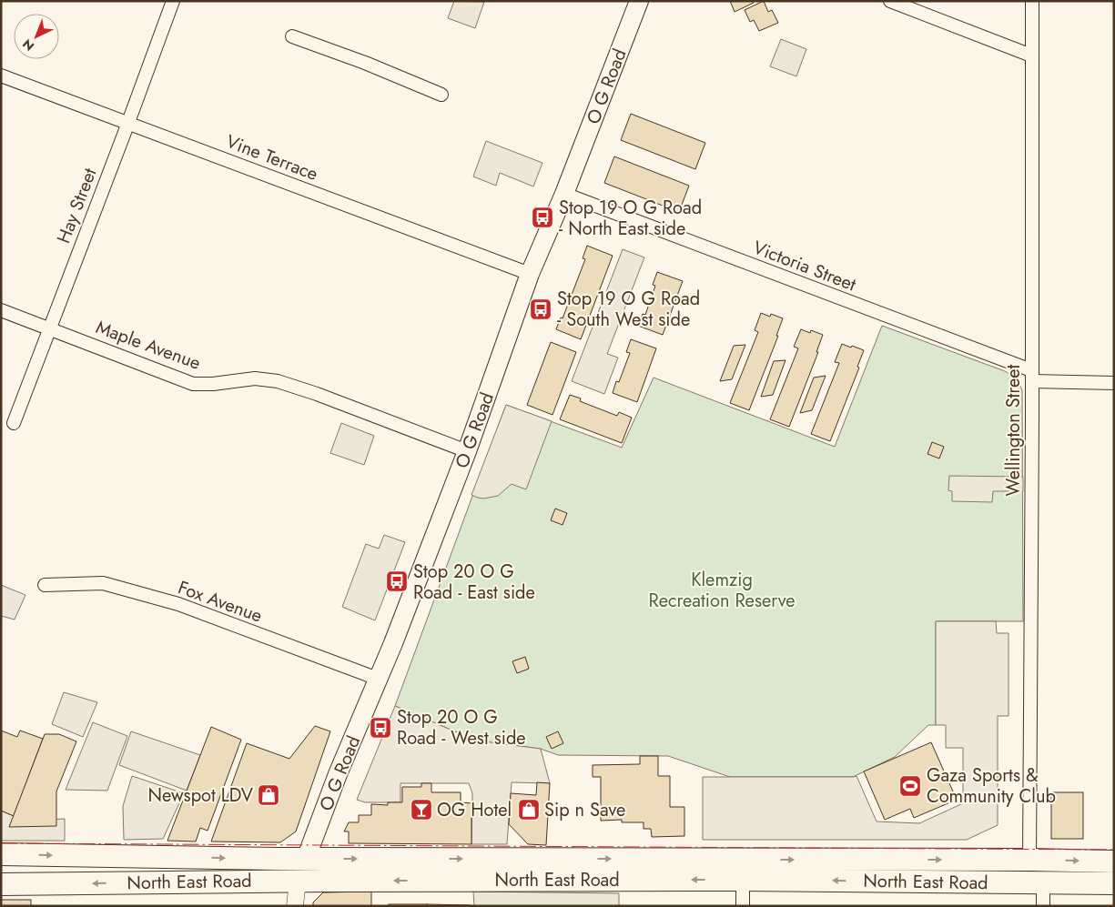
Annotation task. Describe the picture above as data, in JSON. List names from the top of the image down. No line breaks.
{"streets":{"highway":["North East Road"],"main road":["O G Road"],"street":["Vine Terrace","Hay Street","Victoria Street","Maple Avenue","Wellington Street","Fox Avenue"]},"crossings":[["O G Road","Vine Terrace"],["O G Road","Victoria Street"],["O G Road","Maple Avenue"],["O G Road","Fox Avenue"],["O G Road","North East Road"],["Vine Terrace","Hay Street"],["Hay Street","Maple Avenue"],["Victoria Street","Wellington Street"],["Wellington Street","North East Road"]],"parks":["Klemzig Recreation Reserve"],"places":{"bus stop":["Stop 19 O G Road - North East side","Stop 19 O G Road - South West side","Stop 20 O G Road - East side","Stop 20 O G Road - West side"],"sports":["Gaza Sports & Community Club"],"shop":["Newspot LDV","Sip n Save"],"bar":["OG Hotel"]},"north":"bottom left"}
